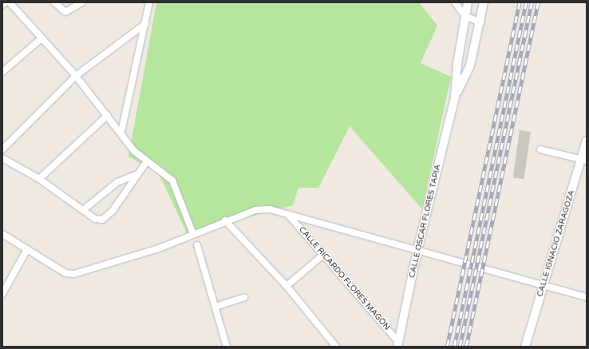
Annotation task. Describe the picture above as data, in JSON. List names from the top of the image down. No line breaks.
{"streets":{"street":["CALLE OSCAR FLORES TAPIA","CALLE IGNACIO ZARAGOZA","CALLE RICARDO FLORES MAGÓN"]},"crossings":[["CALLE OSCAR FLORES TAPIA","CALLE RICARDO FLORES MAGÓN"]]}
